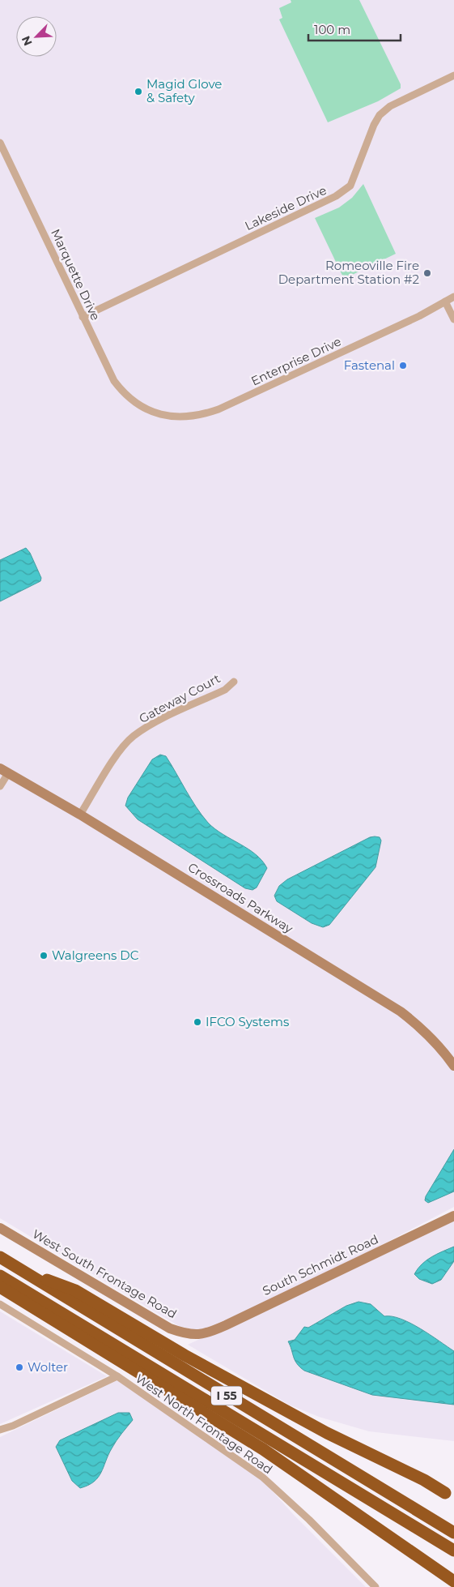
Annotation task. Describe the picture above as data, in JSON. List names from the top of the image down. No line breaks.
{"streets":{"highway":["I 55"],"street":["Lakeside Drive","Marquette Drive","Enterprise Drive","Gateway Court","Crossroads Parkway","South Schmidt Road","West South Frontage Road","West North Frontage Road"]},"crossings":[["Lakeside Drive","Marquette Drive"],["Marquette Drive","Enterprise Drive"],["Gateway Court","Crossroads Parkway"],["South Schmidt Road","West South Frontage Road"]],"places":["Magid Glove & Safety","Romeoville Fire Department Station #2","Fastenal","Walgreens DC","IFCO Systems","Wolter"],"scale_bar":"100 m","north":"bottom left"}
